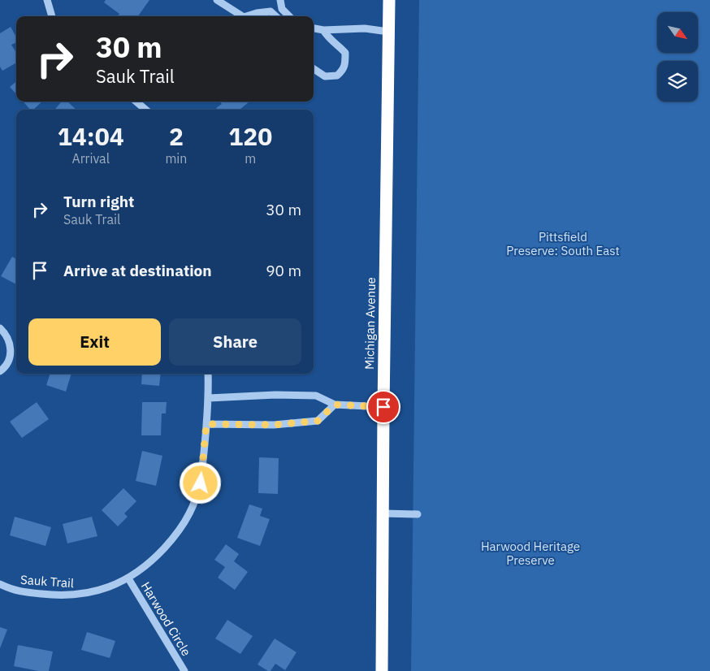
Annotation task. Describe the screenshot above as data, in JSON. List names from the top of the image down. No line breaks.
{"streets":{"highway":["Michigan Avenue"],"street":["Sauk Trail","Harwood Circle"]},"crossings":[["Sauk Trail","Harwood Circle"]],"parks":["Pittsfield Preserve: South East","Harwood Heritage Preserve"],"north":"bottom right","page":{"turn":["30 m","Sauk Trail"],"eta":["14:04","Arrival","2","min","120","m"],"list":[{"name":"Turn right","note":"Sauk Trail","value":"30 m"},{"name":"Arrive at destination","value":"90 m"}],"buttons":["Exit","Share"]}}
